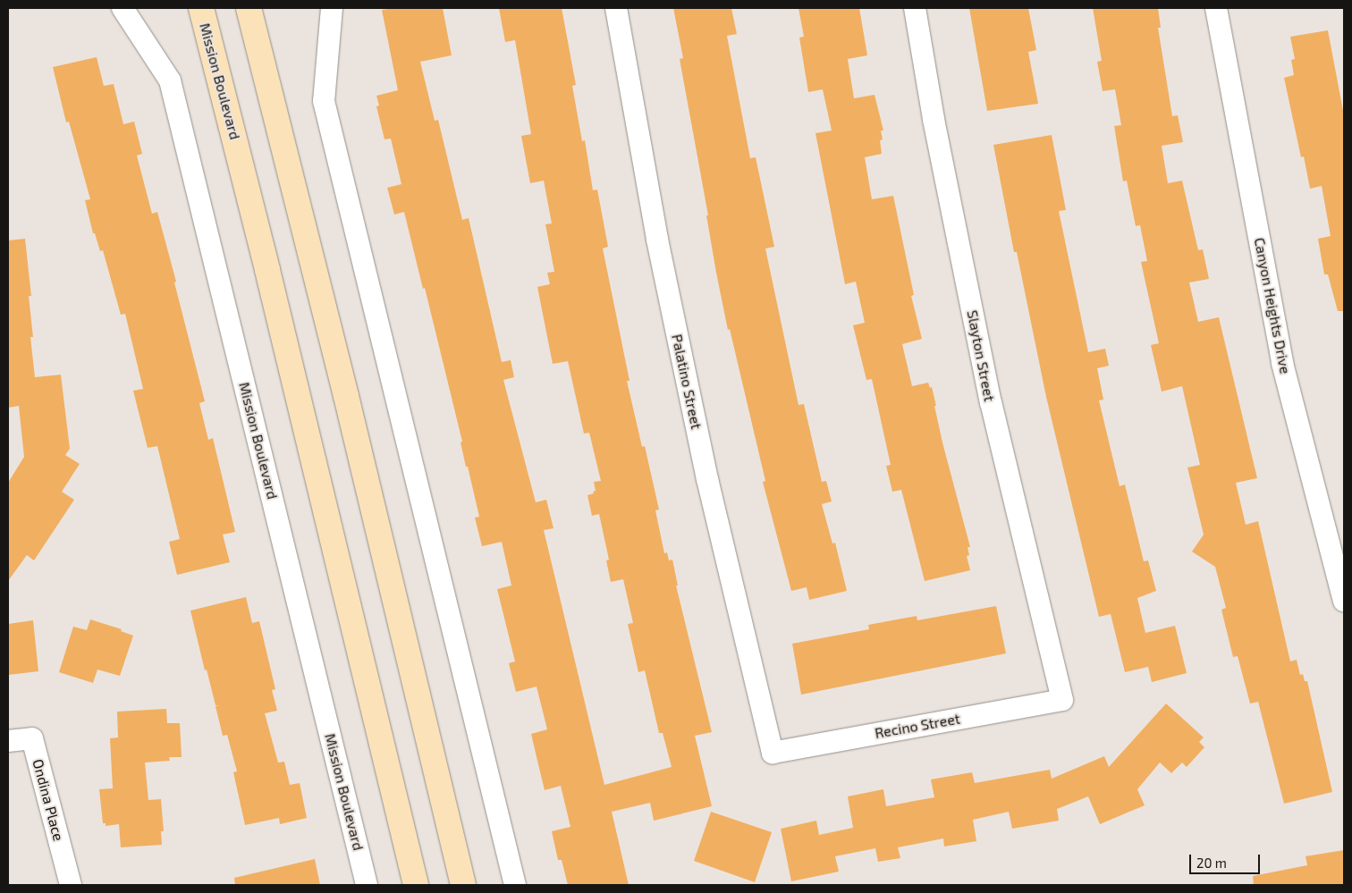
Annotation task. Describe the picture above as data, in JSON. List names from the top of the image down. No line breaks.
{"streets":{"main road":["Mission Boulevard"],"street":["Canyon Heights Drive","Slayton Street","Palatino Street","Recino Street","Ondina Place"]},"crossings":[["Slayton Street","Recino Street"],["Palatino Street","Recino Street"]],"scale_bar":"20 m"}
